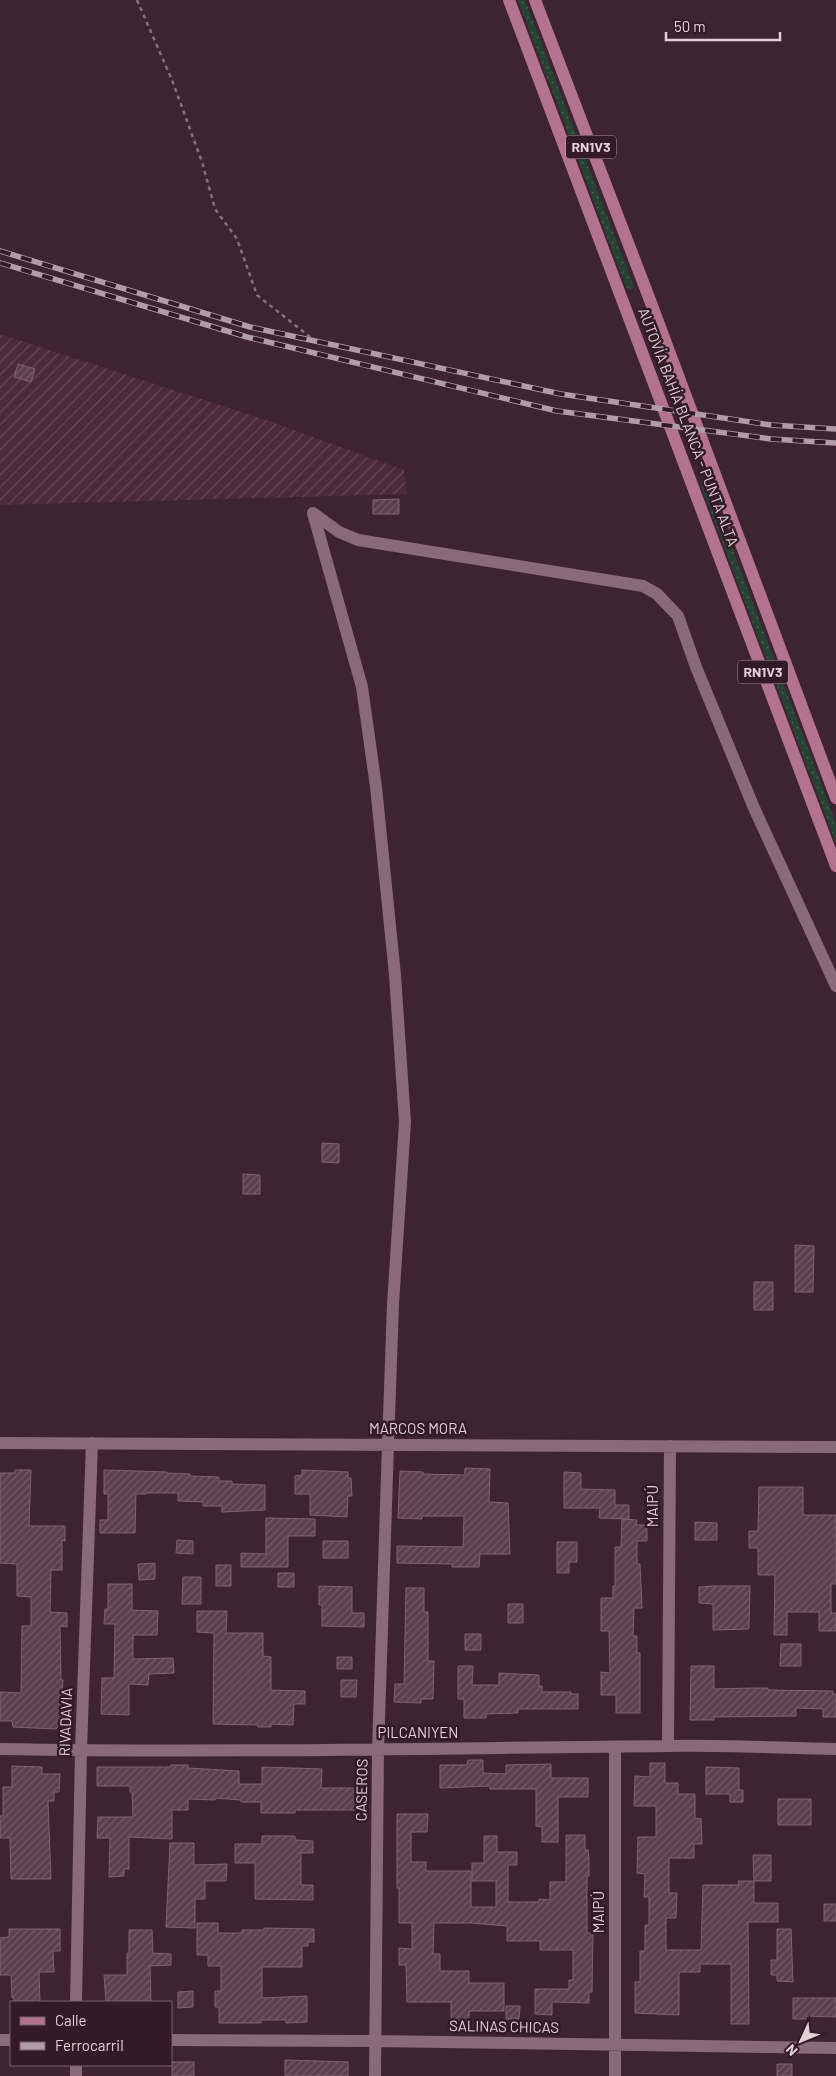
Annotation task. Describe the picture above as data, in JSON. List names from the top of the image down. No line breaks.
{"streets":{"main road":["RN1V3","AUTOVÍA BAHÍA BLANCA - PUNTA ALTA"],"street":["MARCOS MORA","MAIPÚ","RIVADAVIA","PILCANIYEN","CASEROS","SALINAS CHICAS"]},"crossings":[["MARCOS MORA","MAIPÚ"],["MARCOS MORA","RIVADAVIA"],["MARCOS MORA","CASEROS"],["MAIPÚ","PILCANIYEN"],["MAIPÚ","SALINAS CHICAS"],["RIVADAVIA","PILCANIYEN"],["PILCANIYEN","CASEROS"],["CASEROS","SALINAS CHICAS"]],"legend":["Calle","Ferrocarril"],"scale_bar":"50 m","north":"bottom left"}
